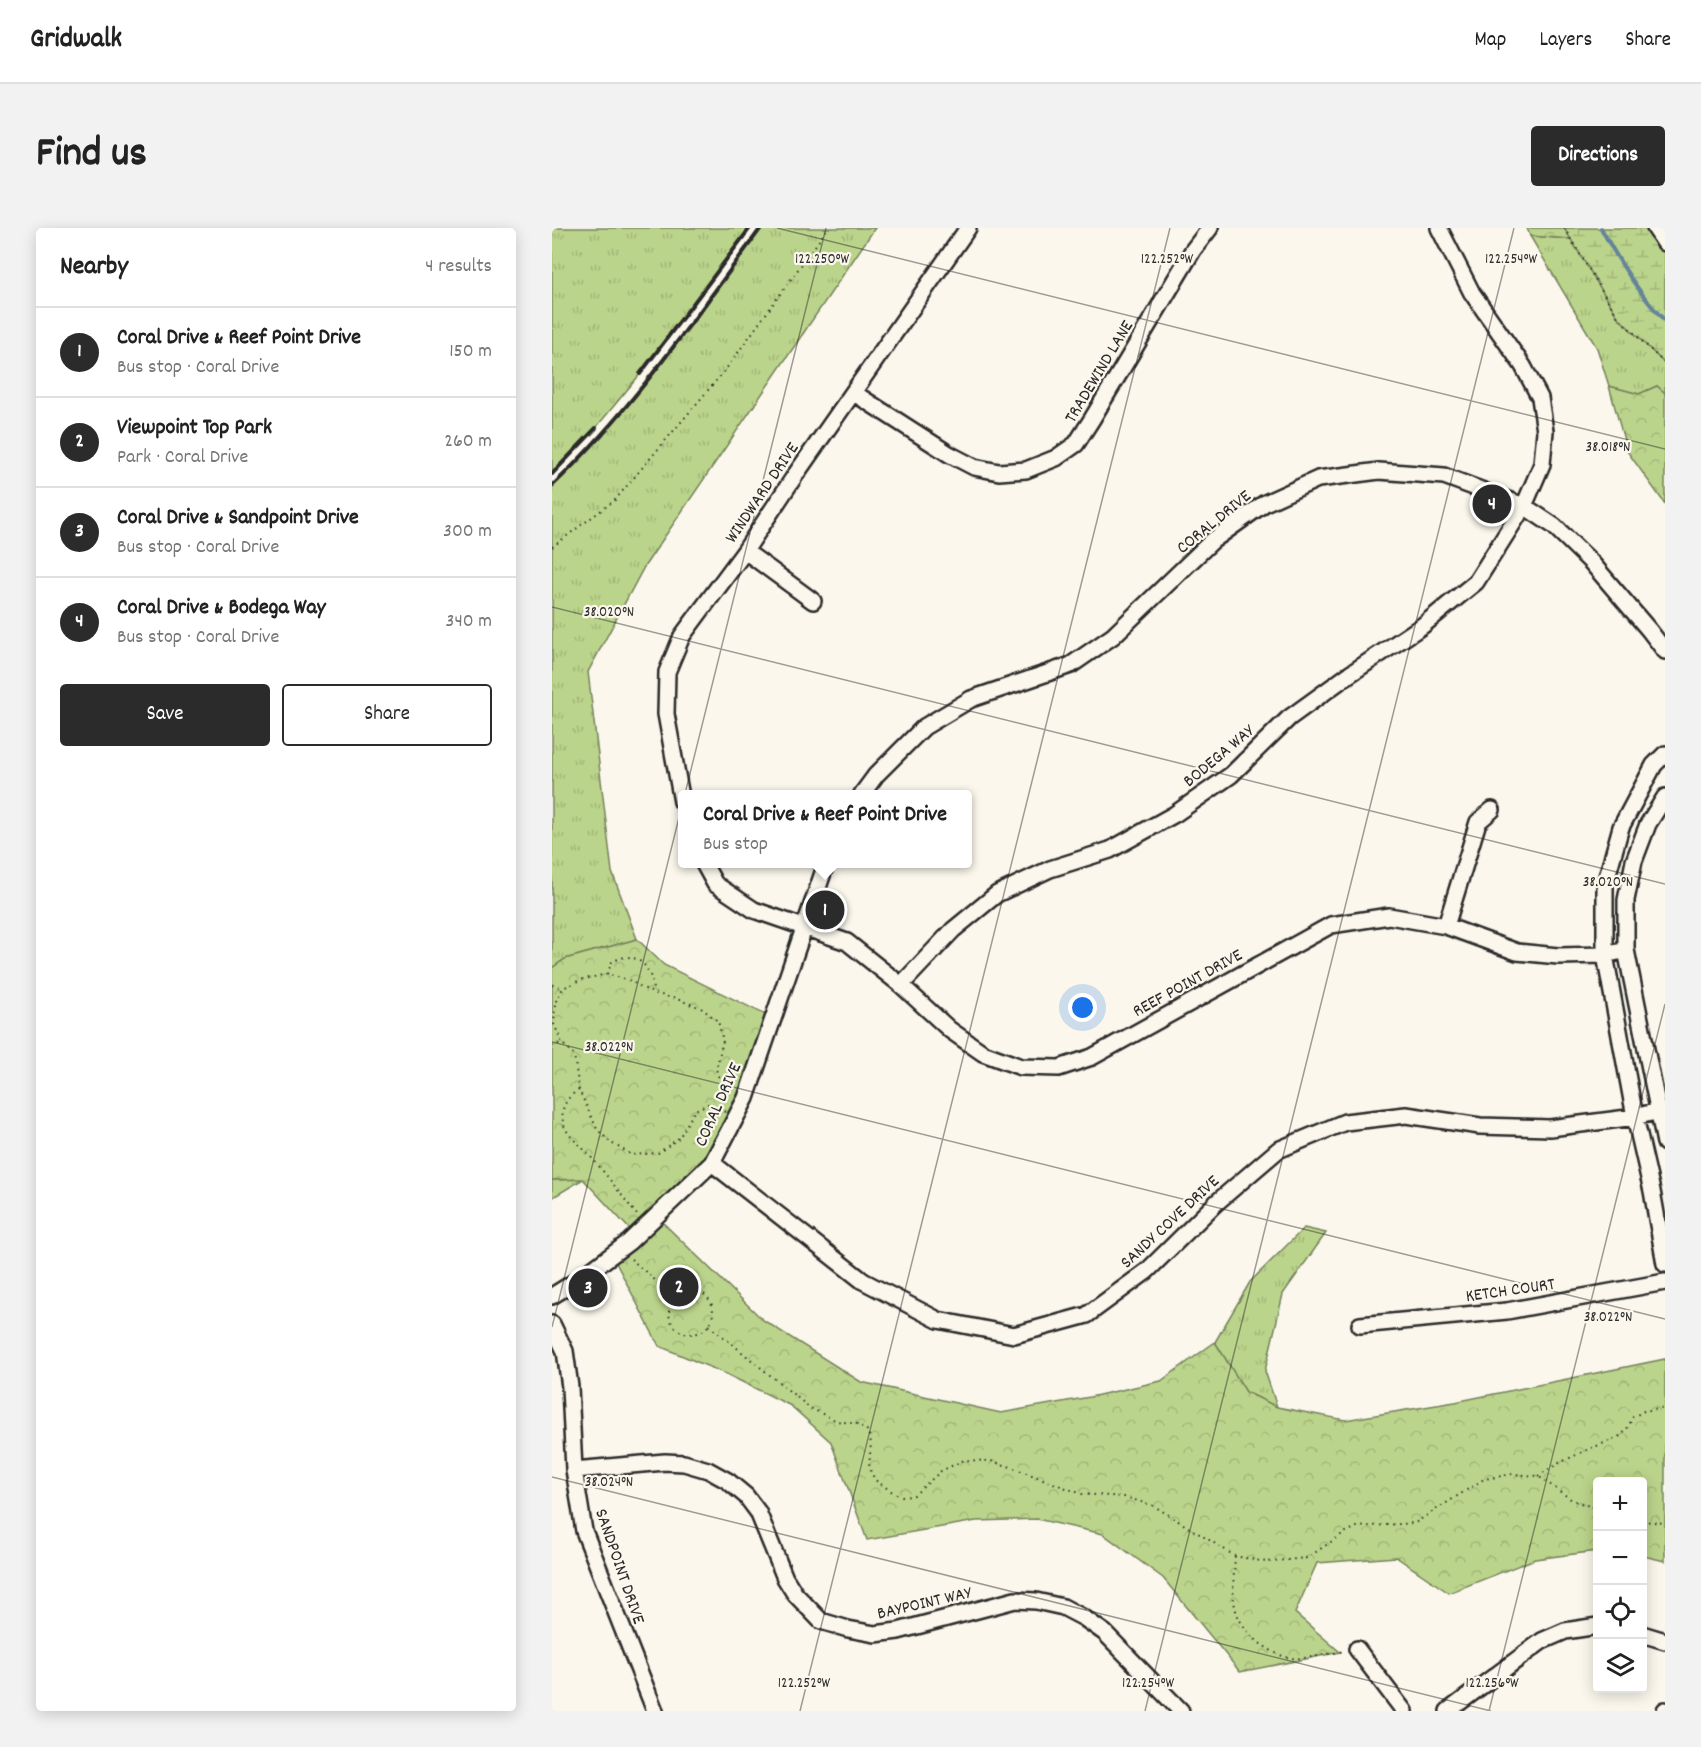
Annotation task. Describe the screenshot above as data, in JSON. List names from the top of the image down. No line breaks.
{"streets":{"street":["TRADEWIND LANE","WINDWARD DRIVE","CORAL DRIVE","BODEGA WAY","REEF POINT DRIVE","SANDY COVE DRIVE","KETCH COURT","SANDPOINT DRIVE","BAYPOINT WAY"]},"crossings":[["TRADEWIND LANE","WINDWARD DRIVE"],["CORAL DRIVE","BODEGA WAY"],["CORAL DRIVE","REEF POINT DRIVE"],["CORAL DRIVE","SANDY COVE DRIVE"],["BODEGA WAY","REEF POINT DRIVE"],["SANDPOINT DRIVE","BAYPOINT WAY"]],"page":{"header":"Gridwalk","nav":["Map","Layers","Share"],"title":"Find us","buttons":["Directions",["Save","Share"]],"heading":["Nearby","4 results"],"list":[{"mark":"1","name":"Coral Drive & Reef Point Drive","note":"Bus stop · Coral Drive","value":"150 m"},{"mark":"2","name":"Viewpoint Top Park","note":"Park · Coral Drive","value":"260 m"},{"mark":"3","name":"Coral Drive & Sandpoint Drive","note":"Bus stop · Coral Drive","value":"300 m"},{"mark":"4","name":"Coral Drive & Bodega Way","note":"Bus stop · Coral Drive","value":"340 m"}],"pins":["4","1","2","3"],"popup":["Coral Drive & Reef Point Drive","Bus stop"],"map_buttons":["+","−"]},"coordinates":["122.250°W","122.252°W","122.254°W","38.018°N","38.020°N","38.022°N","38.024°N","122.256°W"]}
